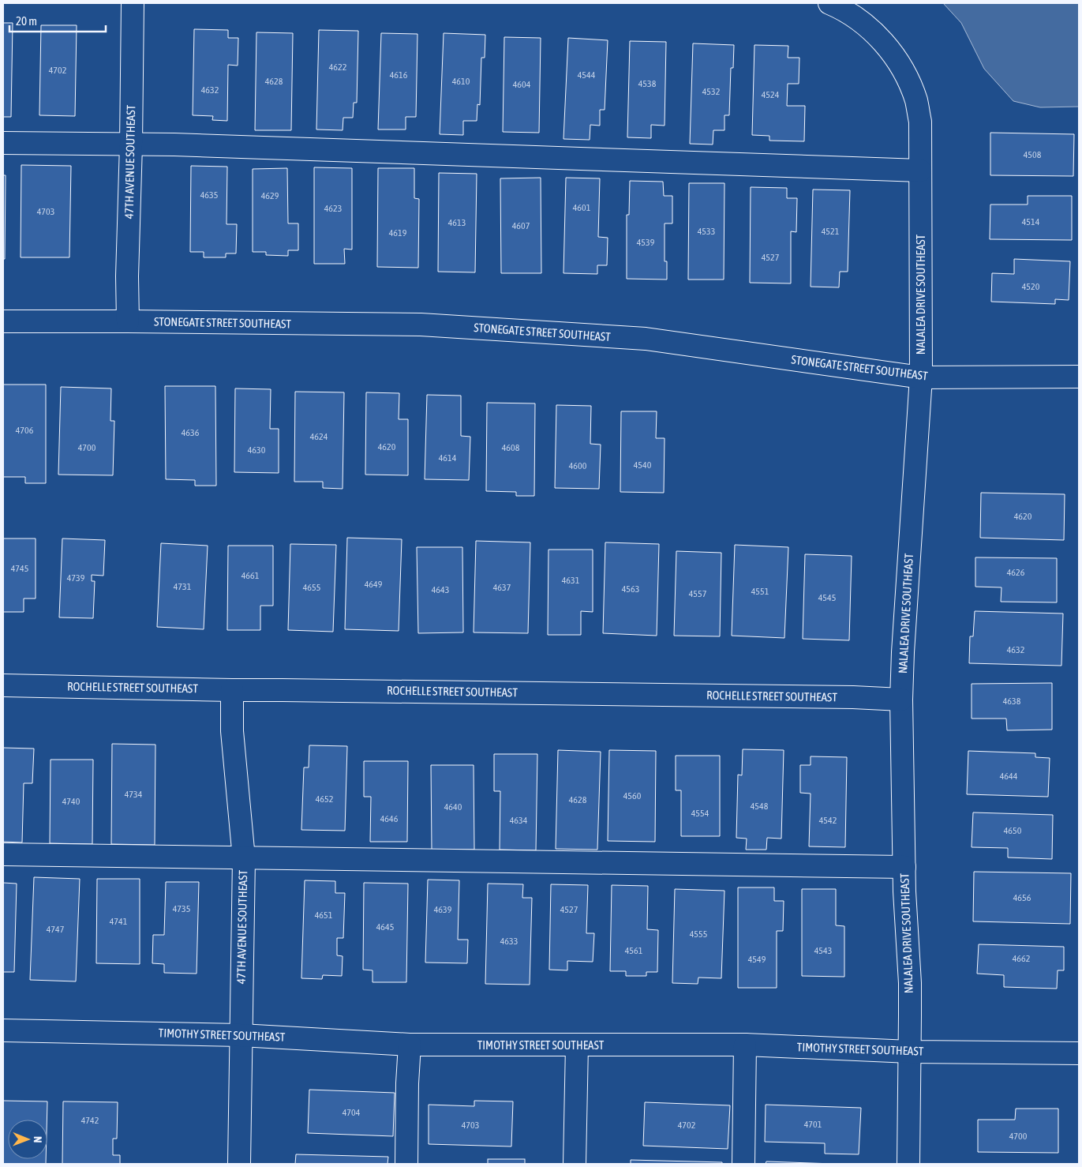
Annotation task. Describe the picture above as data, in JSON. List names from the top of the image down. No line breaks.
{"streets":{"street":["47TH AVENUE SOUTHEAST","NALALEA DRIVE SOUTHEAST","STONEGATE STREET SOUTHEAST","ROCHELLE STREET SOUTHEAST","TIMOTHY STREET SOUTHEAST"]},"crossings":[["47TH AVENUE SOUTHEAST","STONEGATE STREET SOUTHEAST"],["47TH AVENUE SOUTHEAST","ROCHELLE STREET SOUTHEAST"],["47TH AVENUE SOUTHEAST","TIMOTHY STREET SOUTHEAST"],["NALALEA DRIVE SOUTHEAST","STONEGATE STREET SOUTHEAST"],["NALALEA DRIVE SOUTHEAST","ROCHELLE STREET SOUTHEAST"],["NALALEA DRIVE SOUTHEAST","TIMOTHY STREET SOUTHEAST"]],"house_numbers":["4622","4702","4616","4544","4628","4610","4538","4604","4632","4532","4524","4508","4635","4629","4601","4623","4703","4514","4613","4607","4533","4521","4619","4539","4527","4520","4706","4636","4624","4620","4700","4608","4630","4614","4540","4600","4620","4745","4626","4661","4739","4631","4649","4731","4655","4637","4563","4643","4551","4557","4545","4632","4638","4644","4734","4560","4652","4628","4740","4548","4640","4554","4646","4634","4542","4650","4656","4735","4639","4527","4651","4741","4645","4747","4555","4633","4561","4543","4662","4549","4704","4742","4701","4703","4702","4700"],"scale_bar":"20 m","north":"right"}
